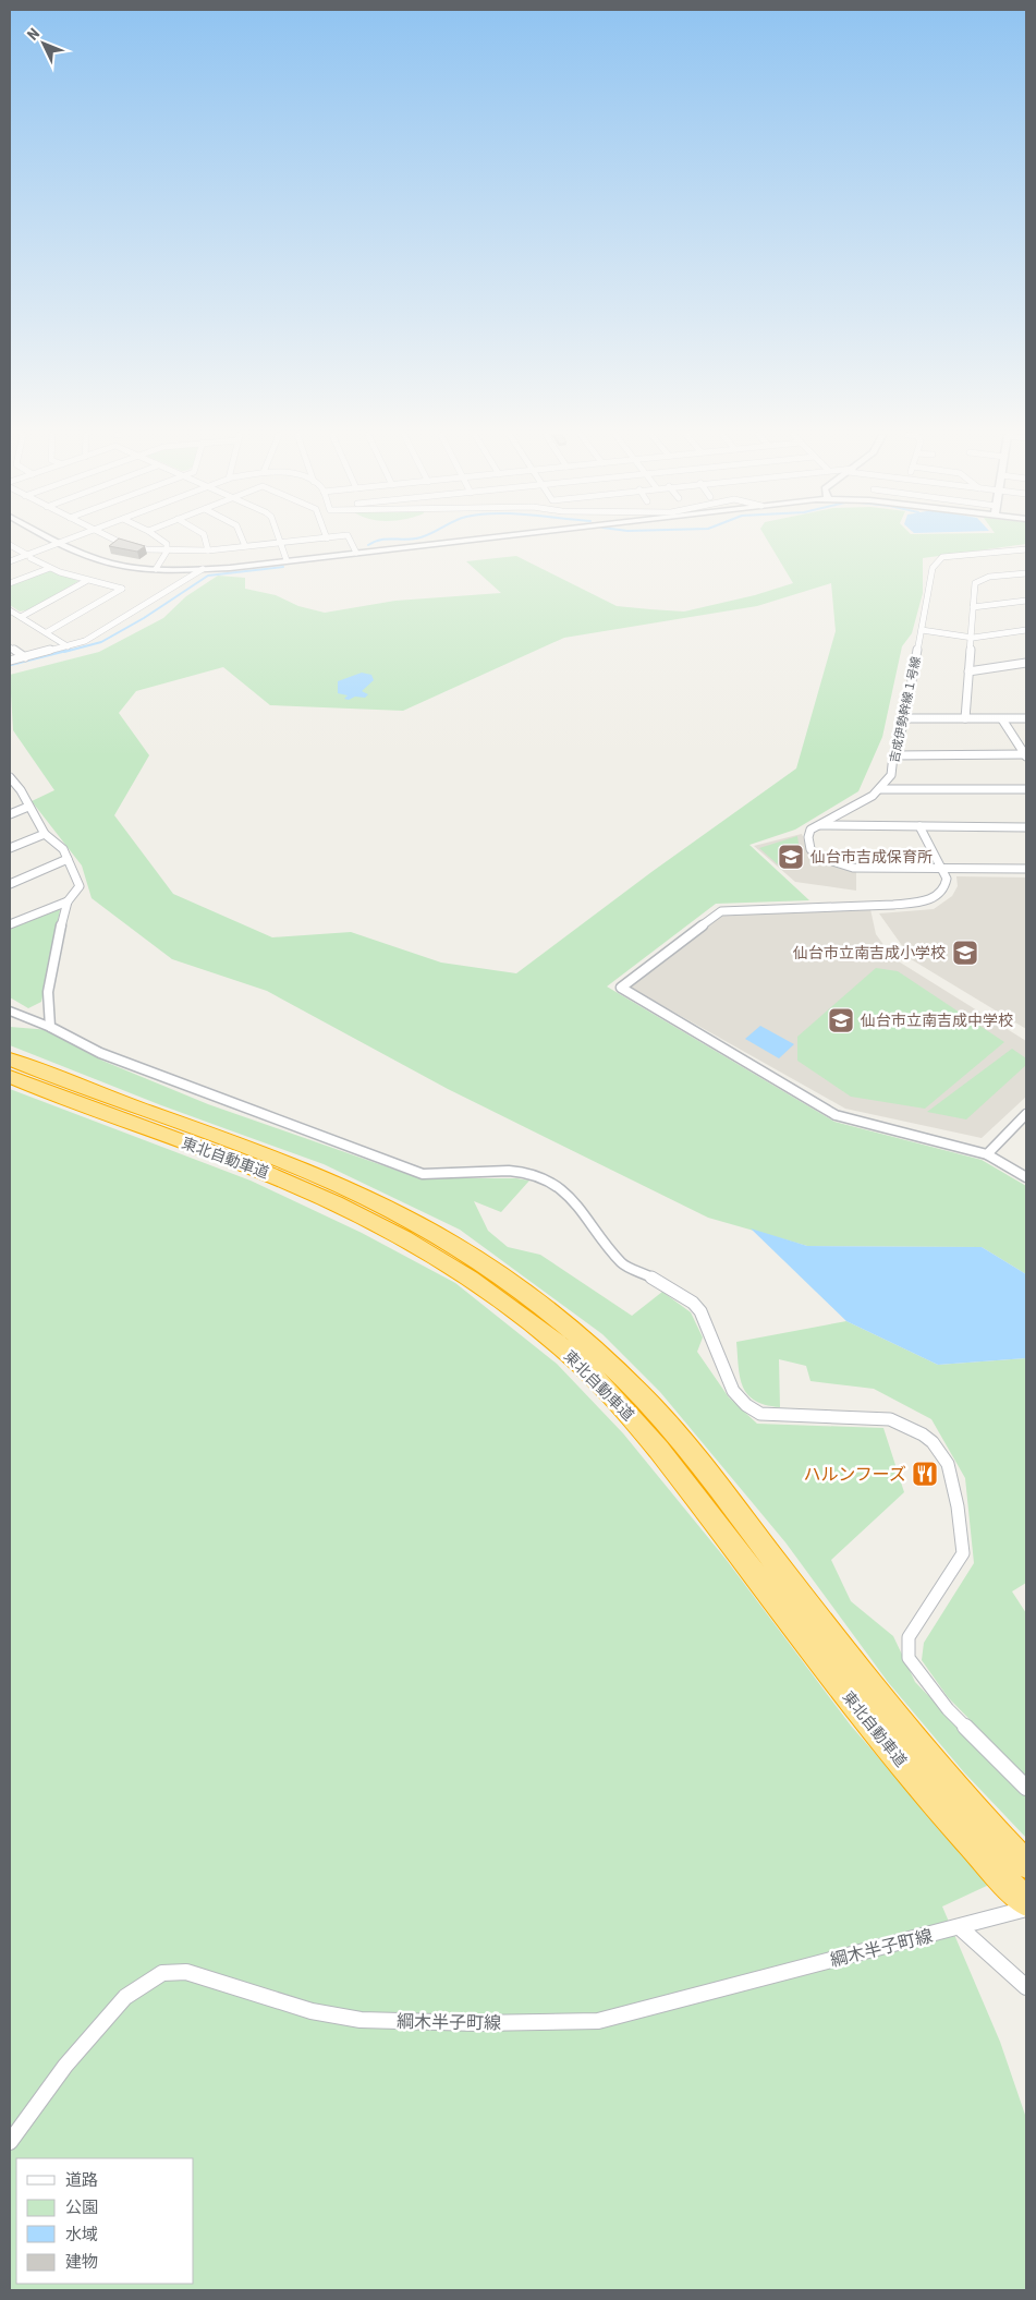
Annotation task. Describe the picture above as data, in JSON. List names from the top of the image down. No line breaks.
{"streets":{"highway":["東北自動車道"],"street":["吉成伊勢幹線１号線","綱木半子町線"]},"places":{"school or university":["仙台市吉成保育所","仙台市立南吉成小学校","仙台市立南吉成中学校"],"restaurant":["ハルンフーズ"]},"legend":["道路","公園","水域","建物"],"north":"top left"}
